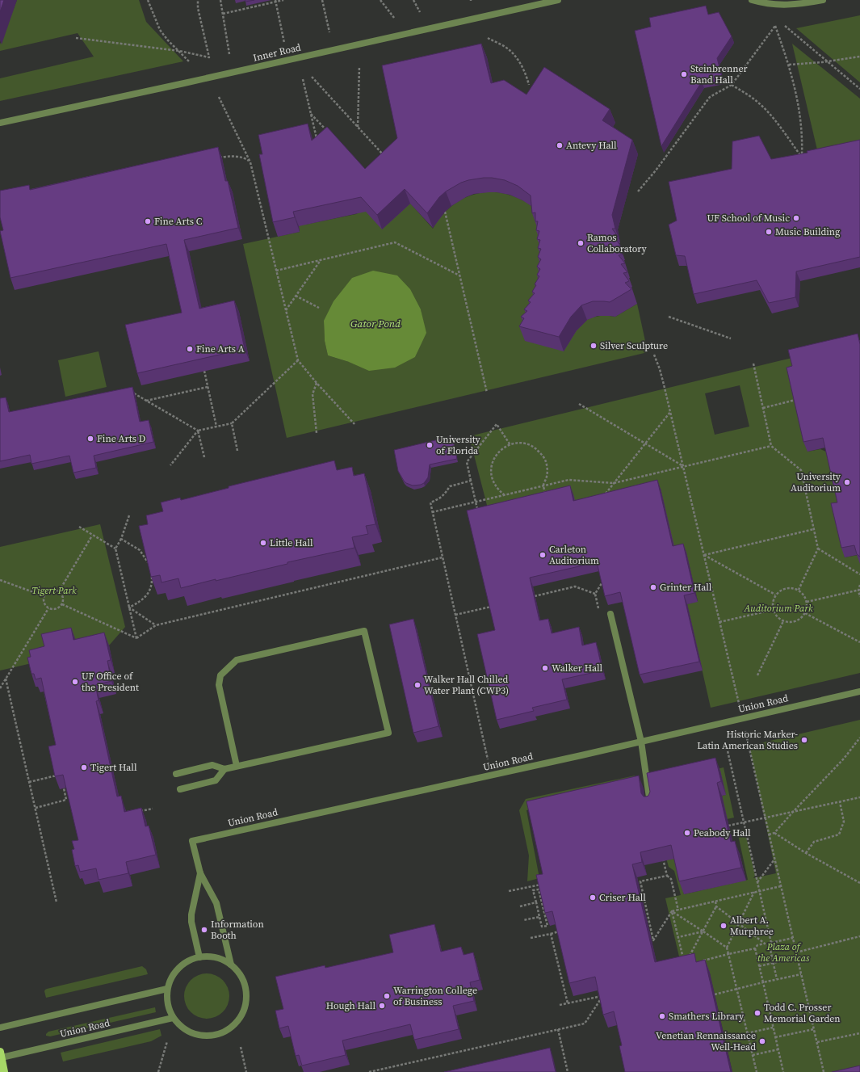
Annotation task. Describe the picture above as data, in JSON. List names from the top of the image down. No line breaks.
{"streets":{"street":["Inner Road","Union Road"]},"water":["Gator Pond"],"parks":["Tigert Park","Auditorium Park","Plaza of the Americas"],"places":["Steinbrenner Band Hall","Antevy Hall","UF School of Music","Fine Arts C","Music Building","Ramos Collaboratory","Silver Sculpture","Fine Arts A","Fine Arts D","University of Florida","University Auditorium","Little Hall","Carleton Auditorium","Grinter Hall","Walker Hall","UF Office of the President","Walker Hall Chilled Water Plant (CWP3)","Historic Marker- Latin American Studies","Tigert Hall","Peabody Hall","Criser Hall","Albert A. Murphree","Information Booth","Warrington College of Business","Hough Hall","Todd C. Prosser Memorial Garden","Smathers Library","Venetian Rennaissance Well-Head"]}
